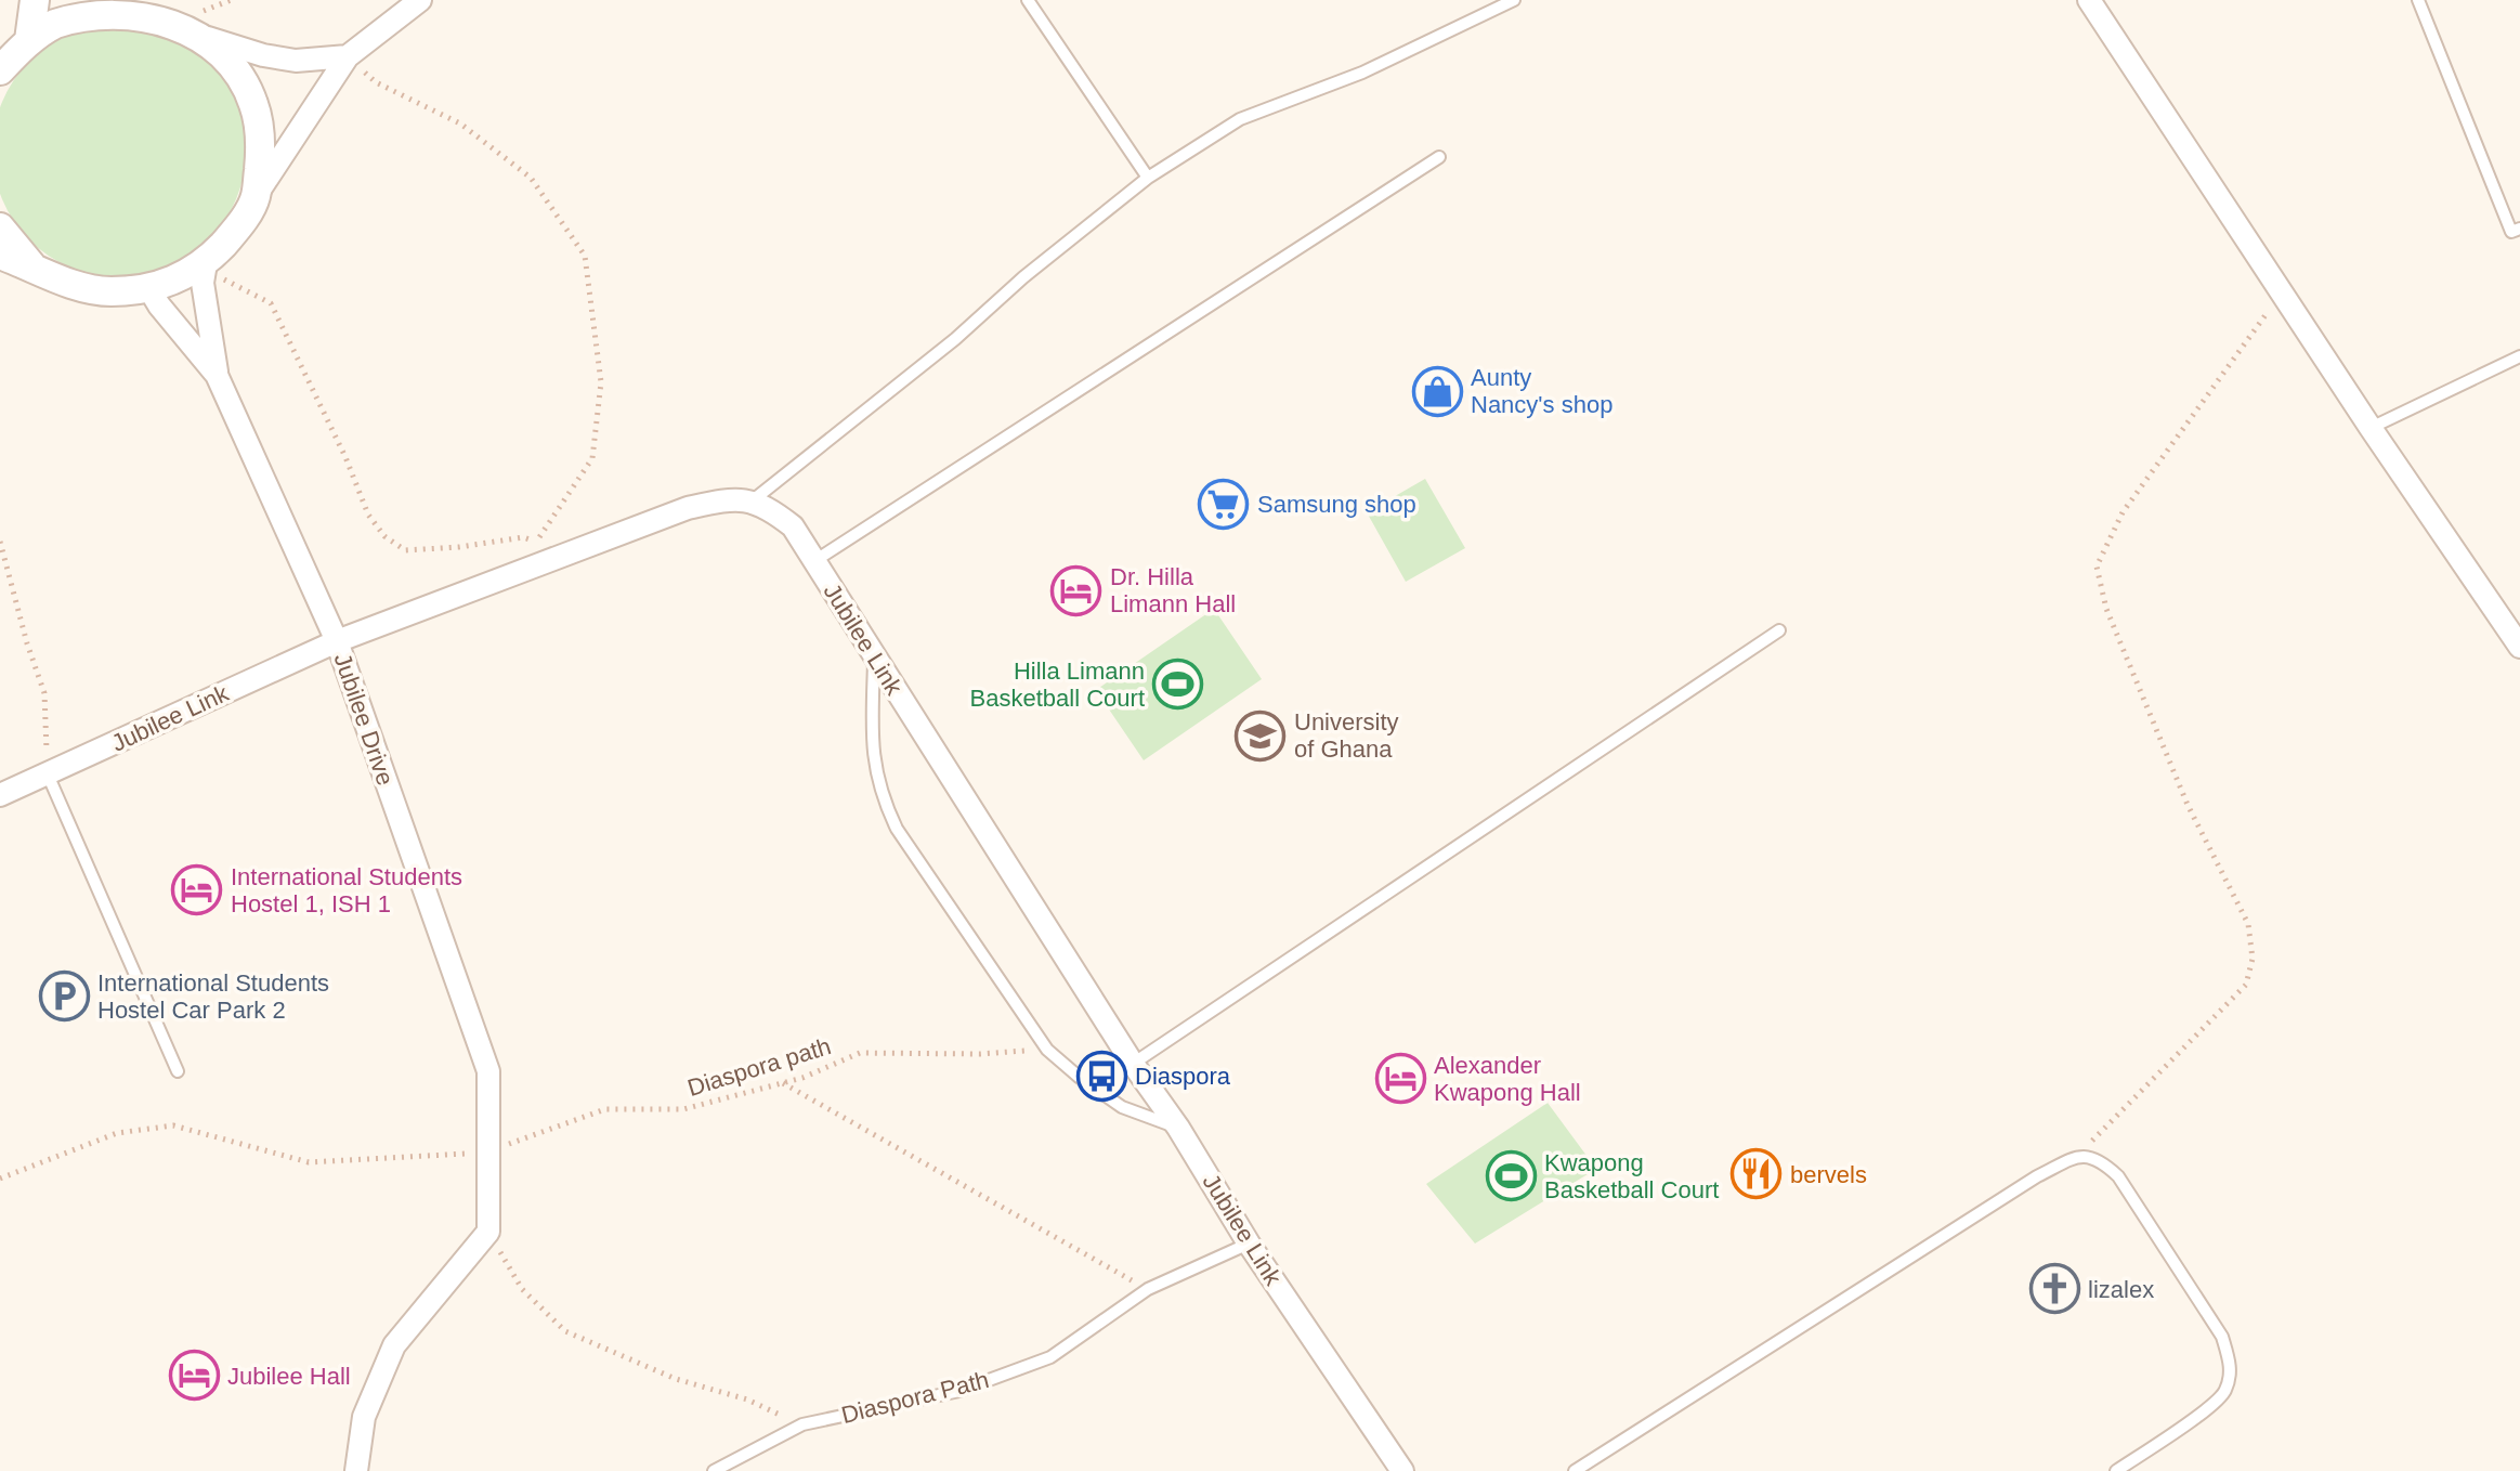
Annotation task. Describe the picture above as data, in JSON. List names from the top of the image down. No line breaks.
{"streets":{"street":["Jubilee Link","Jubilee Drive"],"lane":["Diaspora Path"],"path":["Diaspora path"]},"crossings":[["Jubilee Link","Jubilee Drive"],["Jubilee Link","Diaspora Path"],["Jubilee Drive","Diaspora path"]],"places":{"shop":["Aunty Nancy's shop"],"supermarket":["Samsung shop"],"hotel":["Dr. Hilla Limann Hall","International Students Hostel 1, ISH 1","Alexander Kwapong Hall","Jubilee Hall"],"sports":["Hilla Limann Basketball Court","Kwapong Basketball Court"],"school or university":["University of Ghana"],"parking":["International Students Hostel Car Park 2"],"bus stop":["Diaspora"],"restaurant":["bervels"],"church":["lizalex"]}}
